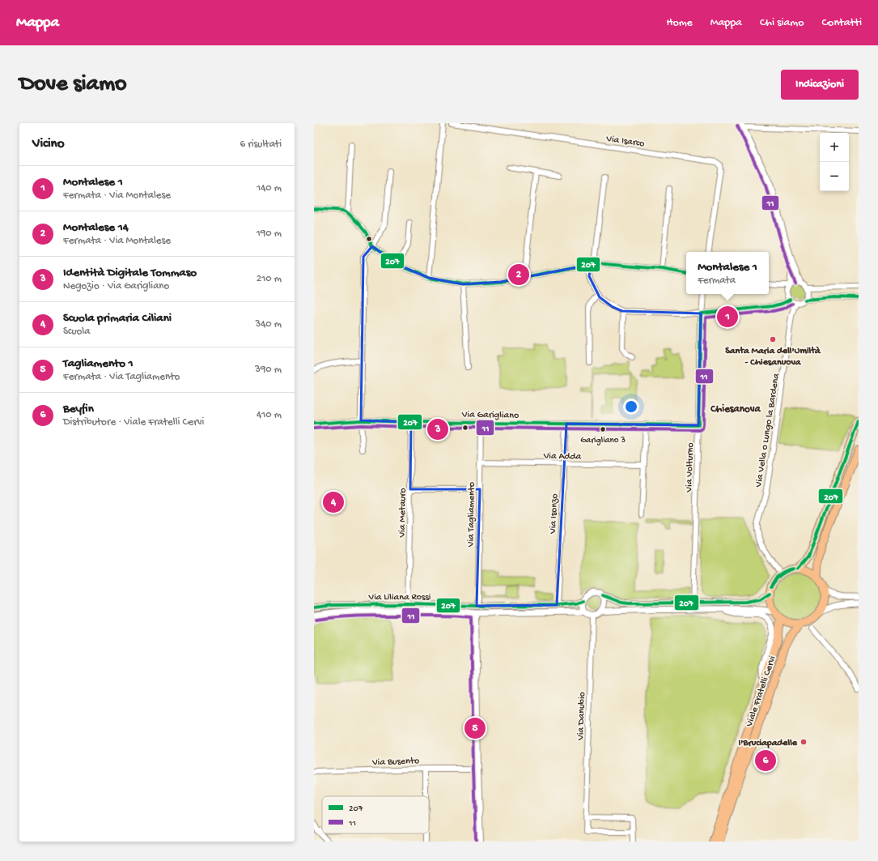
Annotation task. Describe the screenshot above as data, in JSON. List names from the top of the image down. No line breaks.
{"streets":{"main road":["Viale Fratelli Cervi"],"street":["Via Isarco","Via Garigliano","Via Vella o Lungo la Bardena","Via Adda","Via Volturno","Via Metauro","Via Isonzo","Via Tagliamento","Via Liliana Rossi","Via Danubio","Via Busento"]},"crossings":[["Via Garigliano","Via Volturno"],["Via Garigliano","Via Metauro"],["Via Garigliano","Via Isonzo"],["Via Garigliano","Via Tagliamento"],["Via Vella o Lungo la Bardena","Via Liliana Rossi"],["Via Vella o Lungo la Bardena","Viale Fratelli Cervi"],["Via Adda","Via Isonzo"],["Via Adda","Via Tagliamento"],["Via Volturno","Via Liliana Rossi"],["Via Metauro","Via Liliana Rossi"],["Via Isonzo","Via Liliana Rossi"],["Via Tagliamento","Via Liliana Rossi"],["Via Liliana Rossi","Viale Fratelli Cervi"],["Via Liliana Rossi","Via Danubio"]],"districts":["Chiesanova"],"places":["Santa Maria dell'Umiltà - Chiesanuova","Garigliano 3","I'Bruciapadelle"],"lines":["transit line 11","transit line 207"],"legend":["207","11"],"page":{"header":"Mappa","nav":["Home","Mappa","Chi siamo","Contatti"],"buttons":"Indicazioni","title":"Dove siamo","heading":["Vicino","6 risultati"],"map_buttons":["+","−"],"list":[{"mark":"1","name":"Montalese 1","note":"Fermata · Via Montalese","value":"140 m"},{"mark":"2","name":"Montalese 14","note":"Fermata · Via Montalese","value":"190 m"},{"mark":"3","name":"Identità Digitale Tommaso","note":"Negozio · Via Garigliano","value":"210 m"},{"mark":"4","name":"Scuola primaria Ciliani","note":"Scuola","value":"340 m"},{"mark":"5","name":"Tagliamento 1","note":"Fermata · Via Tagliamento","value":"390 m"},{"mark":"6","name":"Beyfin","note":"Distributore · Viale Fratelli Cervi","value":"410 m"}],"popup":["Montalese 1","Fermata"],"pins":["2","1","3","4","5","6"]}}
